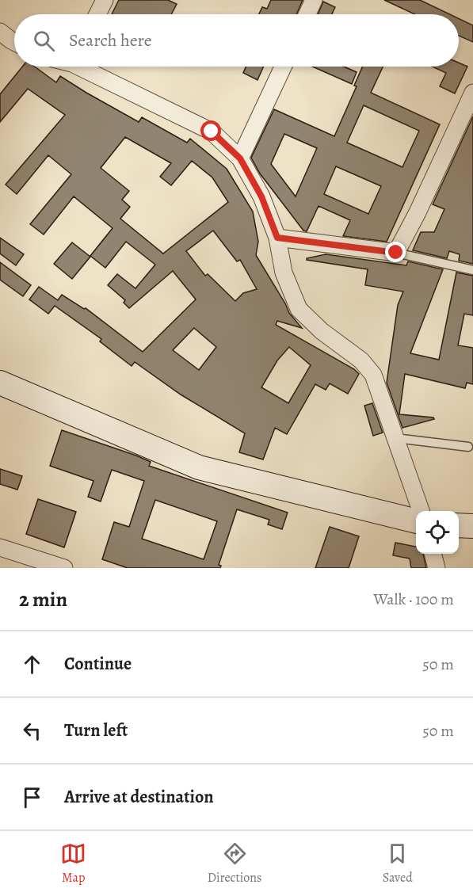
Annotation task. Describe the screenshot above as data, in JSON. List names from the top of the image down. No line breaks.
{"page":{"search":"Search here","heading":["2 min","Walk · 100 m"],"list":[["Continue","50 m"],["Turn left","50 m"],"Arrive at destination"],"nav":["Map","Directions","Saved"]}}
